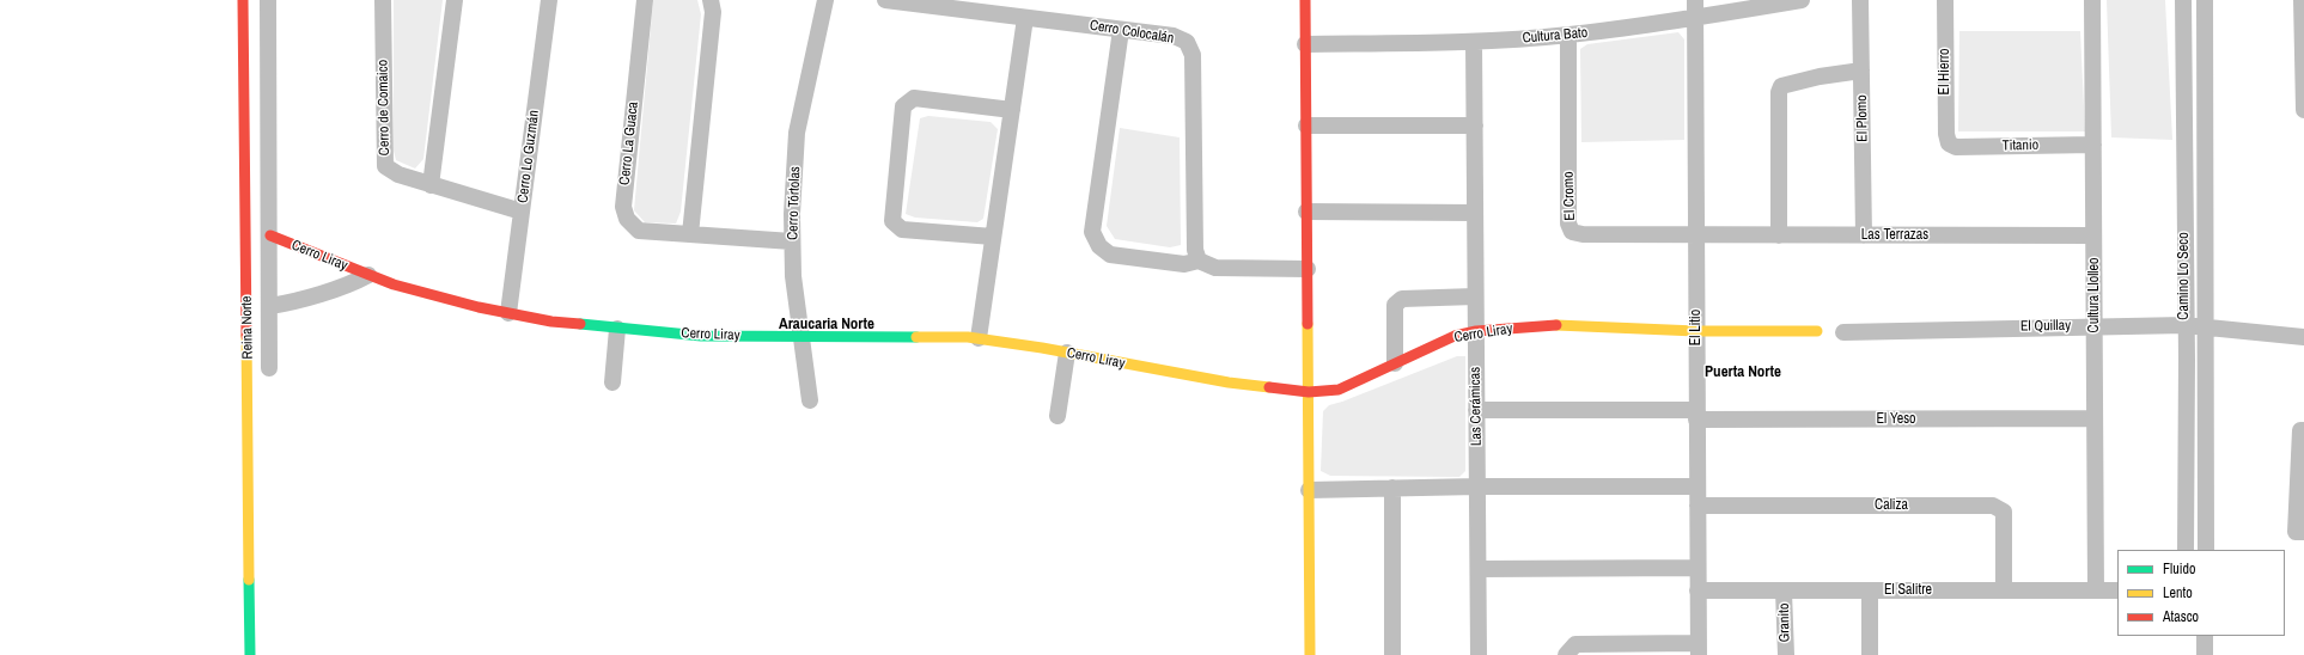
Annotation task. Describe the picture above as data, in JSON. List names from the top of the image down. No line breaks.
{"streets":{"street":["Cerro Colocalán","Cultura Bato","El Hierro","Cerro de Comaico","El Plomo","Cerro La Guaca","Titanio","Cerro Lo Guzmán","El Cromo","Cerro Tórtolas","Las Terrazas","Cerro Liray","Camino Lo Seco","Cultura Llolleo","El Quillay","Reina Norte","El Litio","Las Cerámicas","El Yeso","Caliza","El Salitre","Granito"]},"crossings":[["Cultura Bato","El Cromo"],["Cultura Bato","El Litio"],["Cultura Bato","Las Cerámicas"],["El Hierro","Titanio"],["Cerro de Comaico","Cerro Lo Guzmán"],["El Plomo","Las Terrazas"],["Cerro La Guaca","Cerro Tórtolas"],["Titanio","Cultura Llolleo"],["Cerro Lo Guzmán","Cerro Liray"],["El Cromo","Las Terrazas"],["El Cromo","El Litio"],["Cerro Tórtolas","Cerro Liray"],["Las Terrazas","Cultura Llolleo"],["Las Terrazas","El Litio"],["Cerro Liray","Reina Norte"],["Cerro Liray","El Litio"],["Cerro Liray","Las Cerámicas"],["Camino Lo Seco","El Quillay"],["Cultura Llolleo","El Quillay"],["Cultura Llolleo","El Yeso"],["Cultura Llolleo","El Salitre"],["El Litio","El Yeso"],["El Litio","Caliza"],["El Litio","El Salitre"],["Las Cerámicas","El Yeso"],["Caliza","El Salitre"],["El Salitre","Granito"]],"districts":["Araucaria Norte","Puerta Norte"],"legend":["Fluido","Lento","Atasco"]}
